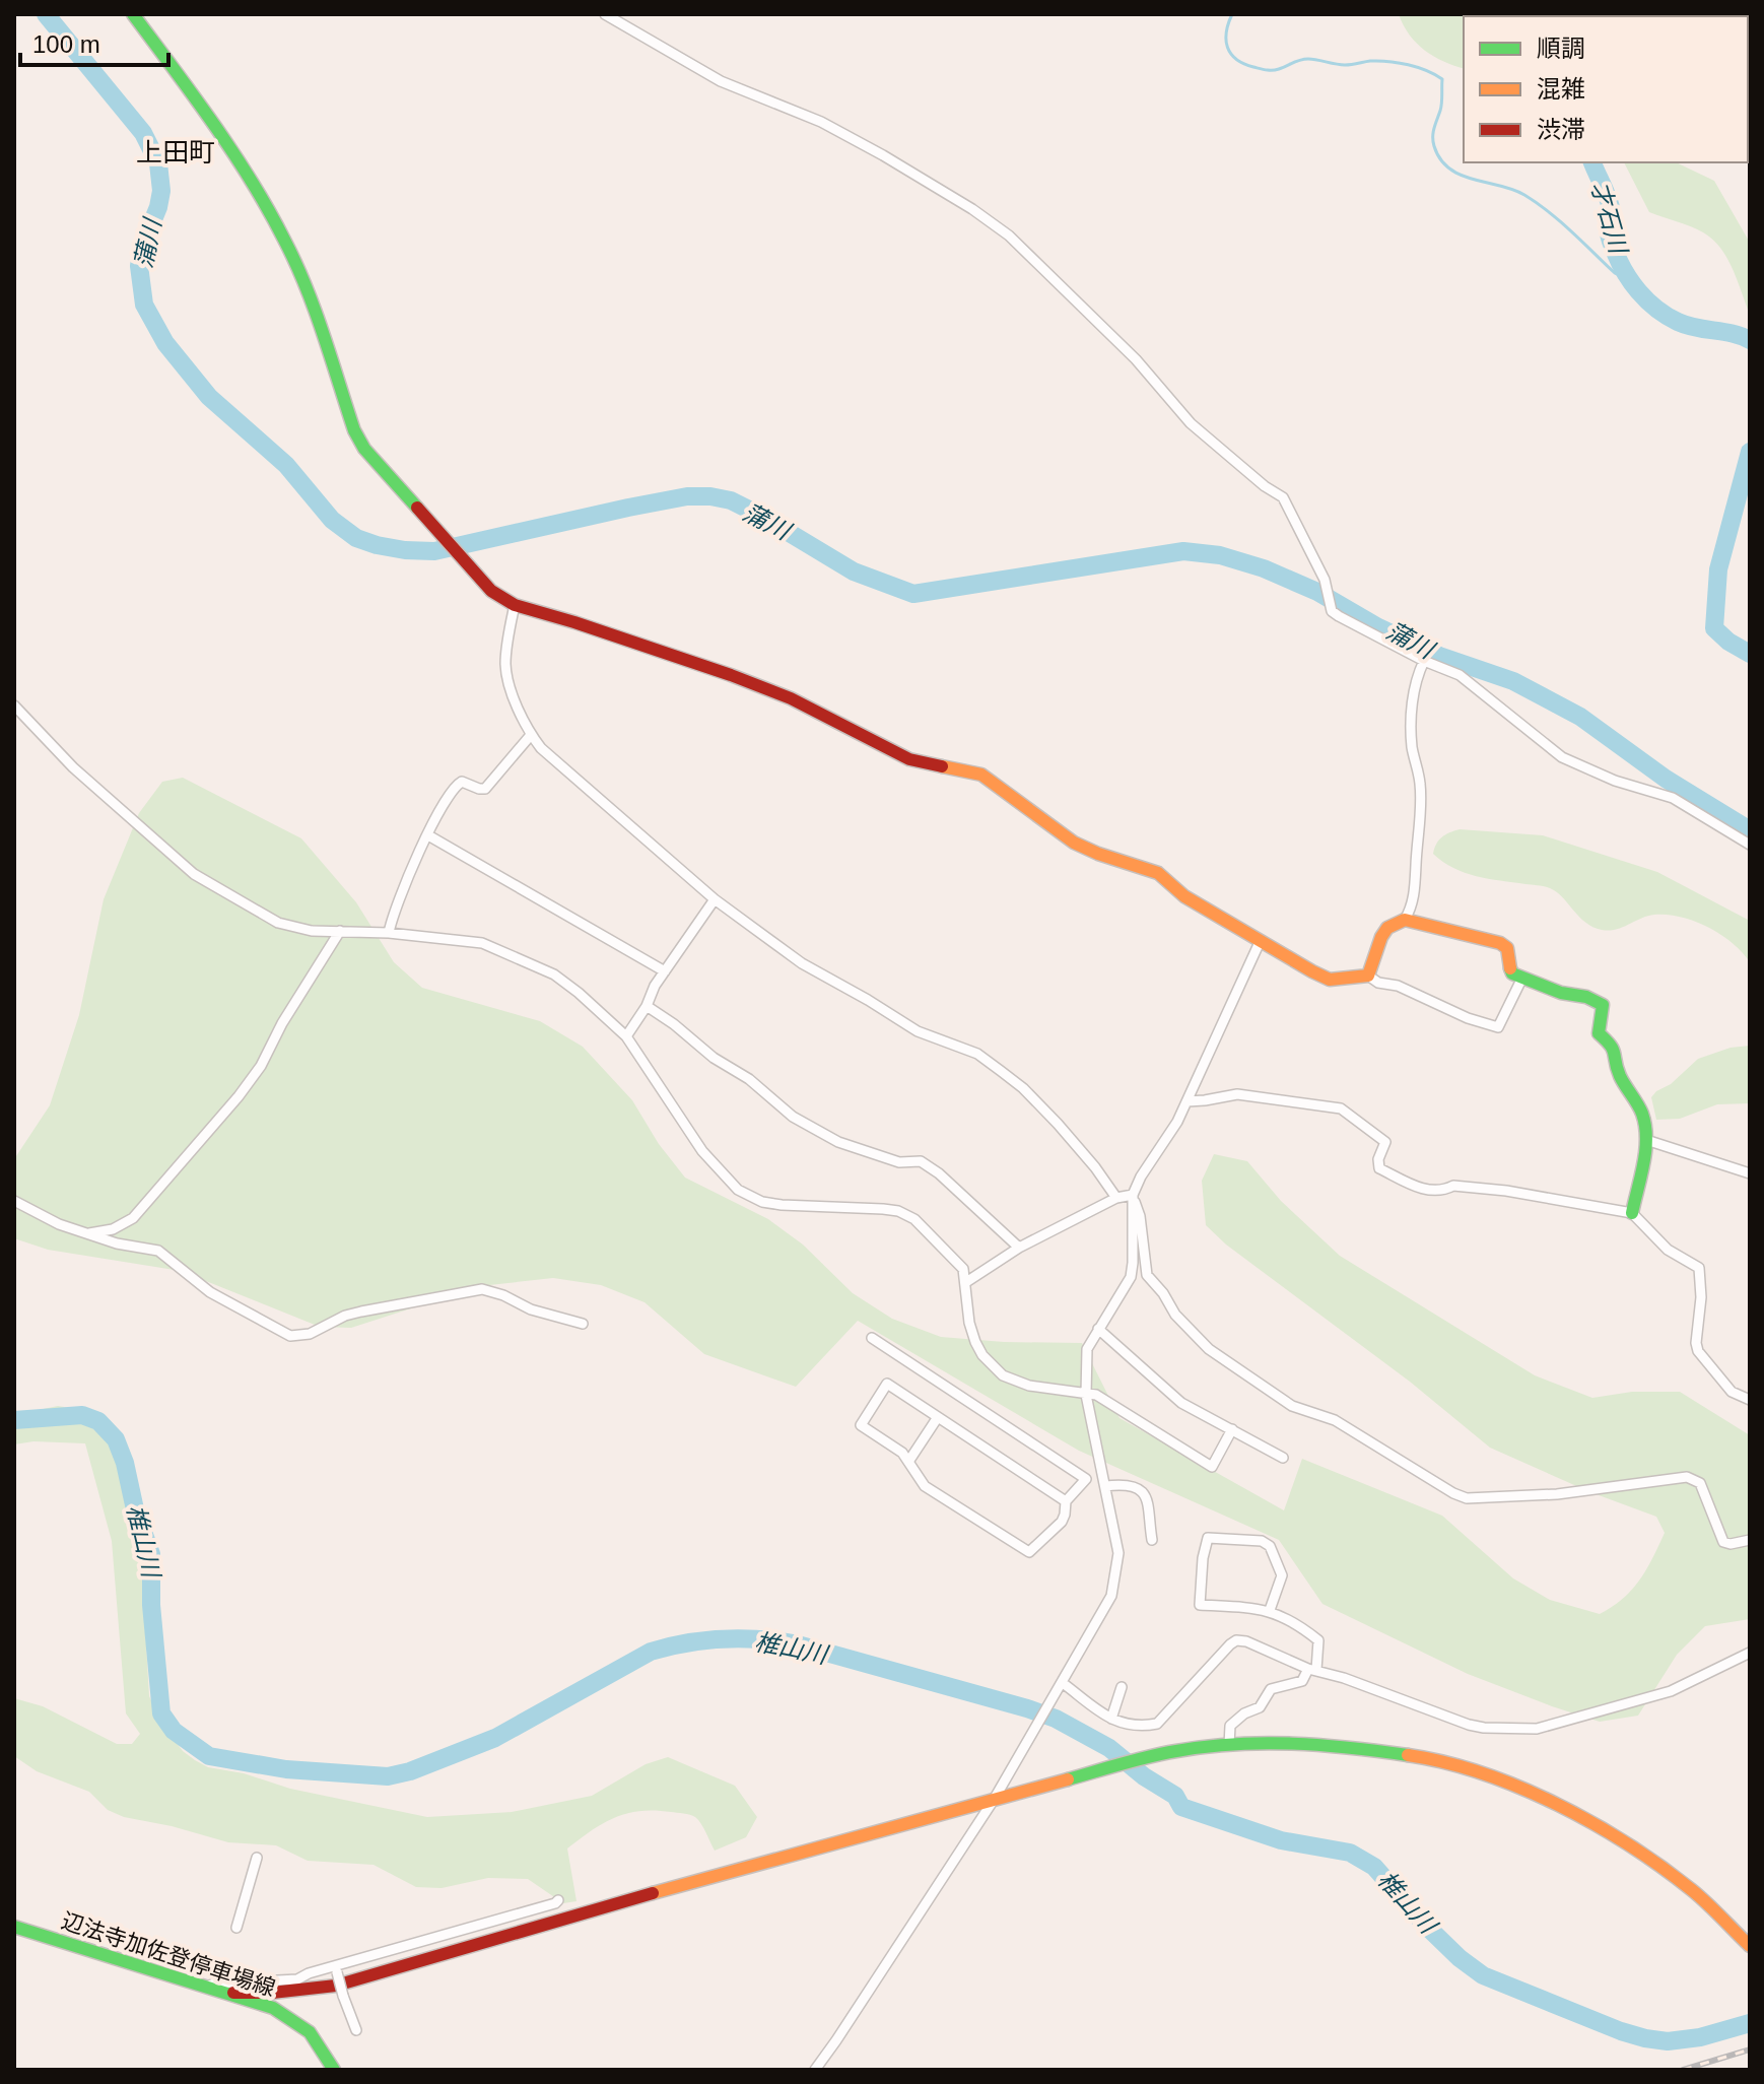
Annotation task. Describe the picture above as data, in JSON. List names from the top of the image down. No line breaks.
{"streets":{"street":["辺法寺加佐登停車場線"]},"districts":["上田町"],"water":["才石川","蒲川","椎山川"],"legend":["順調","混雑","渋滞"],"scale_bar":"100 m"}
